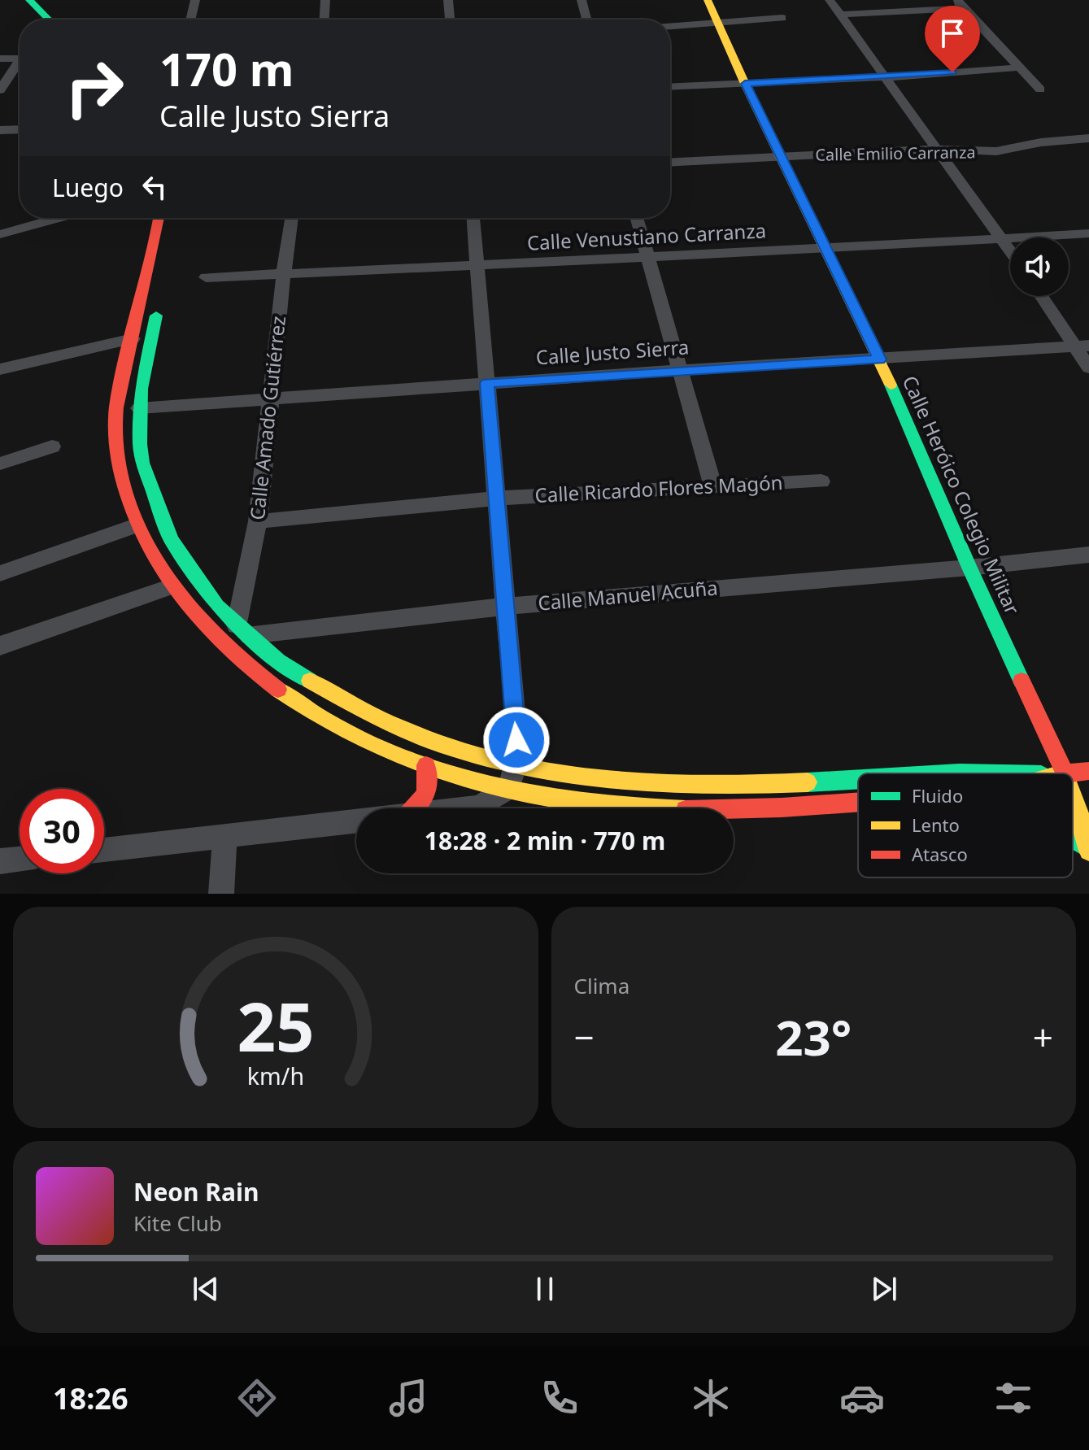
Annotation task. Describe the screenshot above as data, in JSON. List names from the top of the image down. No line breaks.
{"streets":{"main road":["Calle Heróico Colegio Militar"],"street":["Calle Emilio Carranza","Calle Venustiano Carranza","Calle Justo Sierra","Calle Amado Gutiérrez","Calle Ricardo Flores Magón","Calle Manuel Acuña"]},"crossings":[["Calle Emilio Carranza","Calle Heróico Colegio Militar"],["Calle Venustiano Carranza","Calle Amado Gutiérrez"],["Calle Venustiano Carranza","Calle Heróico Colegio Militar"],["Calle Justo Sierra","Calle Amado Gutiérrez"],["Calle Justo Sierra","Calle Heróico Colegio Militar"],["Calle Amado Gutiérrez","Calle Ricardo Flores Magón"],["Calle Amado Gutiérrez","Calle Manuel Acuña"],["Calle Heróico Colegio Militar","Calle Manuel Acuña"]],"legend":["Fluido","Lento","Atasco"],"page":{"turn":["170 m","Calle Justo Sierra"],"then":"Luego","limit":"30","trip":"18:28 · 2 min · 770 m","tile":"Clima","heat":["−","23°","+"],"song":["Neon Rain","Kite Club"],"tabs":"18:26","gauge":["25","km/h"]}}
